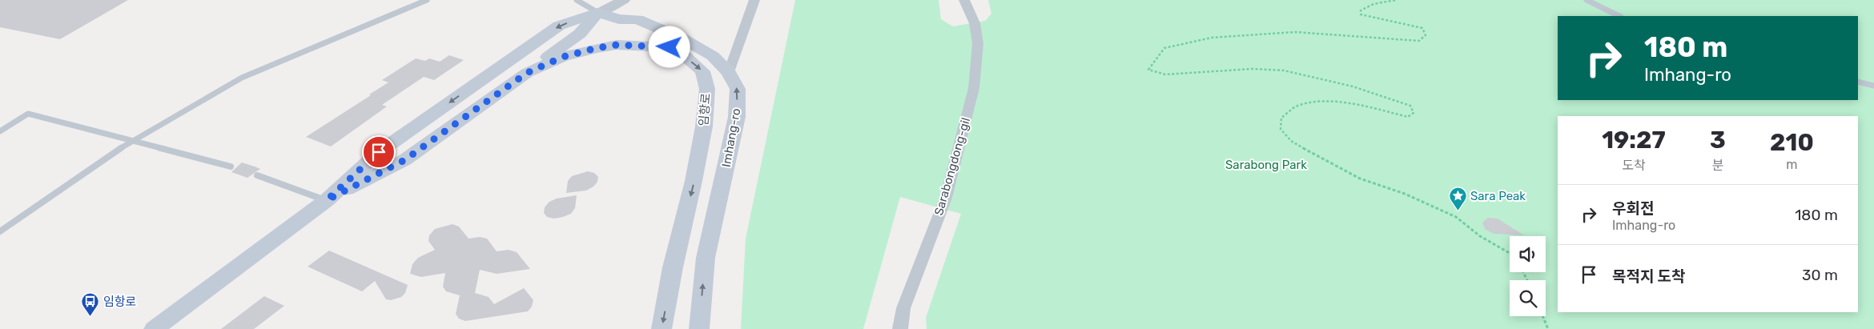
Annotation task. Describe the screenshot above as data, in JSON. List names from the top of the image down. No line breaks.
{"streets":{"main road":["임항로","Imhang-ro"],"street":["Sarabongdong-gil"]},"crossings":[["임항로","Imhang-ro"]],"one_way":["Imhang-ro"],"parks":["Sarabong Park"],"places":{"place":["Sara Peak"],"bus stop":["임항로"]},"page":{"turn":["180 m","Imhang-ro"],"eta":["19:27","도착","3","분","210","m"],"list":[{"name":"우회전","note":"Imhang-ro","value":"180 m"},{"name":"목적지 도착","value":"30 m"}]}}
